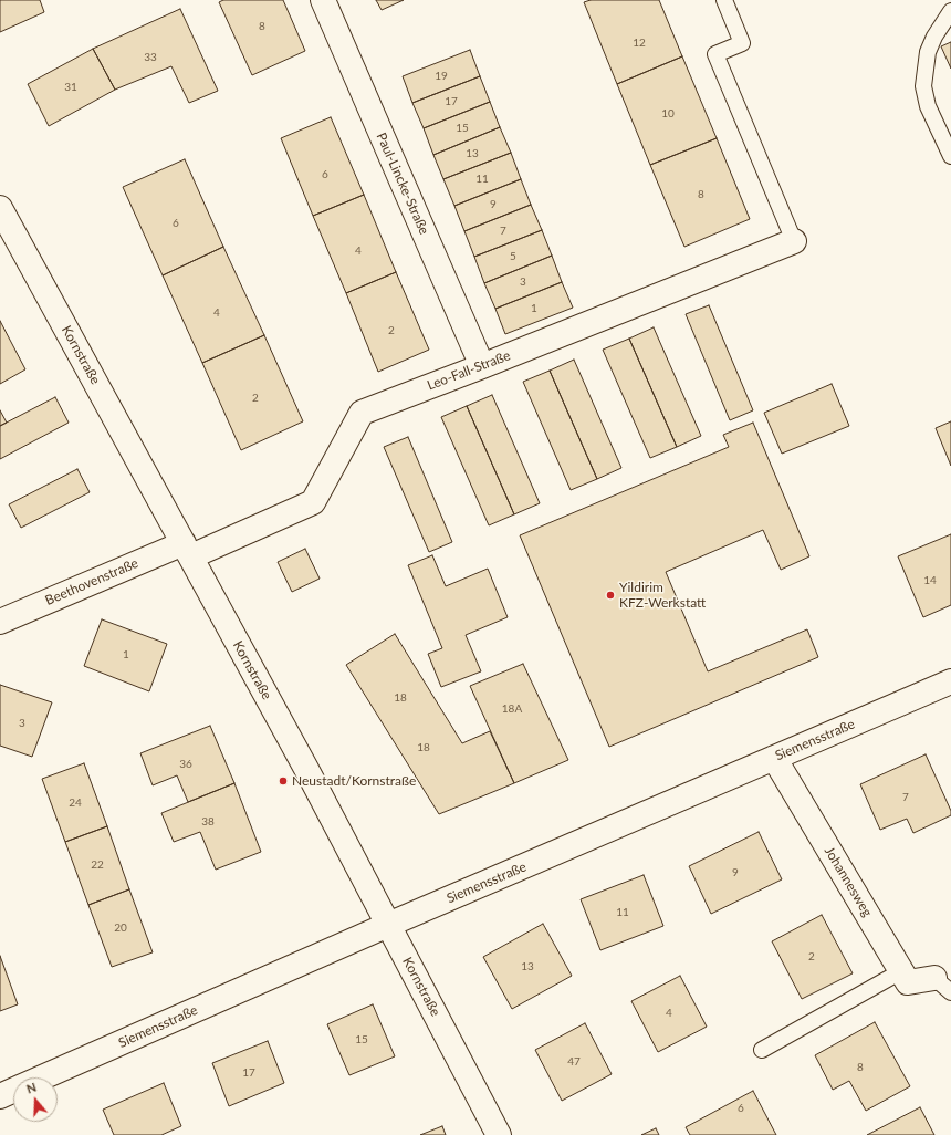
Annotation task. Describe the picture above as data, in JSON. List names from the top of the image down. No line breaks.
{"streets":{"street":["Paul-Lincke-Straße","Kornstraße","Leo-Fall-Straße","Beethovenstraße","Siemensstraße","Johannesweg"]},"crossings":[["Paul-Lincke-Straße","Leo-Fall-Straße"],["Kornstraße","Leo-Fall-Straße"],["Kornstraße","Beethovenstraße"],["Kornstraße","Siemensstraße"],["Leo-Fall-Straße","Beethovenstraße"],["Siemensstraße","Johannesweg"]],"places":["Yildirim KFZ-Werkstatt","Neustadt/Kornstraße"],"house_numbers":["8","12","33","19","31","17","10","15","13","6","11","8","9","6","7","4","5","3","1","4","2","2","14","1","18","18A","3","18","36","7","24","38","22","9","11","20","2","13","4","15","47","8","17","6"],"north":"top"}
